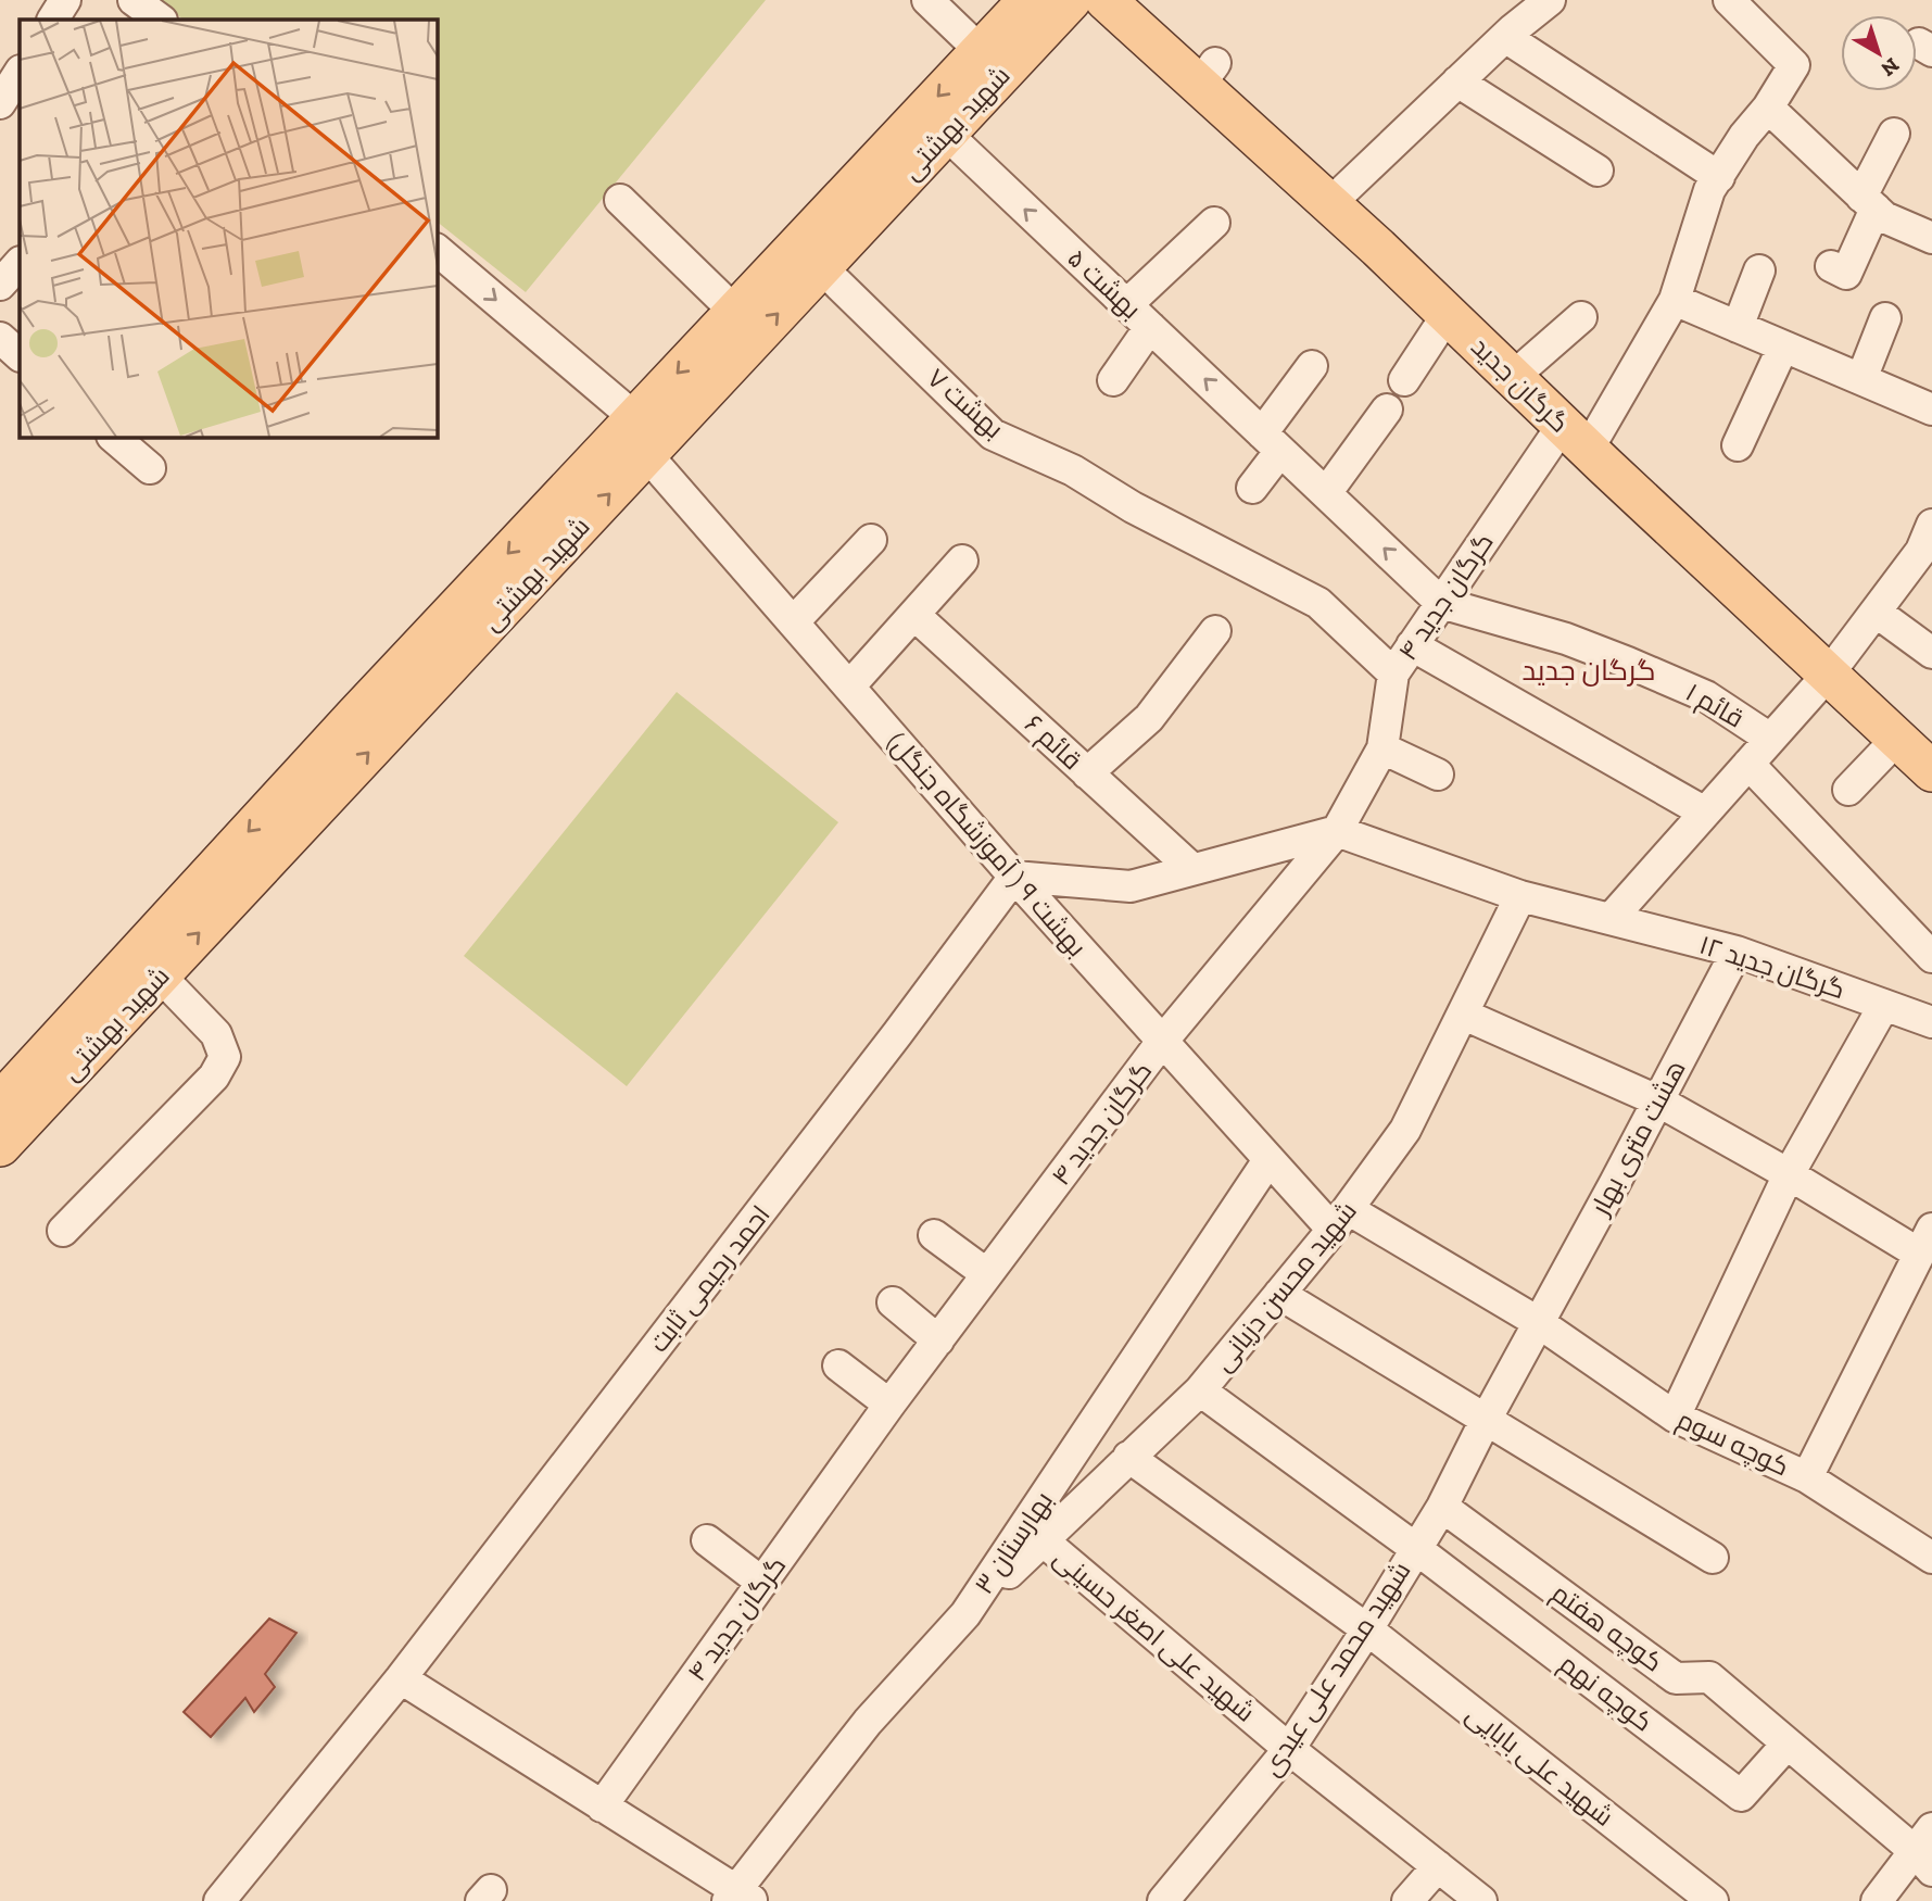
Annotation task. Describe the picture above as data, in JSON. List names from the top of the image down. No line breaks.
{"streets":{"main road":["شهید بهشتی","گرگان جدید"],"street":["بهشت ۵","بهشت ۷","گرگان جدید ۴","۱ قائم","قائم ۶","بهشت ۹ ( آموزشگاه جنگل)","گرگان جدید ۱۲","هشت متری بهار","احمد رحیمی ثابت","شهید محسن دزیانی","کوچه سوم","بهارستان ۳","کوچه هفتم","شهید علی اصغر حسینی","شهید محمد علی عیدی","کوچه نهم","شهید علی بابایی"]},"crossings":[["شهید بهشتی","بهشت ۵"],["شهید بهشتی","بهشت ۷"],["شهید بهشتی","بهشت ۹ ( آموزشگاه جنگل)"],["بهشت ۵","گرگان جدید ۴"],["بهشت ۵","۱ قائم"],["گرگان جدید","گرگان جدید ۴"],["بهشت ۷","گرگان جدید ۴"],["گرگان جدید ۴","۱ قائم"],["گرگان جدید ۴","بهشت ۹ ( آموزشگاه جنگل)"],["گرگان جدید ۴","گرگان جدید ۱۲"],["بهشت ۹ ( آموزشگاه جنگل)","احمد رحیمی ثابت"],["بهشت ۹ ( آموزشگاه جنگل)","شهید محسن دزیانی"],["بهشت ۹ ( آموزشگاه جنگل)","کوچه سوم"],["بهشت ۹ ( آموزشگاه جنگل)","بهارستان ۳"],["گرگان جدید ۱۲","هشت متری بهار"],["گرگان جدید ۱۲","شهید محسن دزیانی"],["هشت متری بهار","کوچه سوم"],["هشت متری بهار","شهید محمد علی عیدی"],["شهید محسن دزیانی","کوچه سوم"],["شهید محسن دزیانی","بهارستان ۳"],["شهید محسن دزیانی","شهید علی اصغر حسینی"],["شهید محسن دزیانی","شهید علی بابایی"],["کوچه هفتم","شهید محمد علی عیدی"],["کوچه هفتم","کوچه نهم"],["شهید علی اصغر حسینی","شهید محمد علی عیدی"],["شهید محمد علی عیدی","کوچه نهم"],["شهید محمد علی عیدی","شهید علی بابایی"]],"one_way":["بهشت ۵"],"districts":["گرگان جدید"],"north":"bottom right"}
